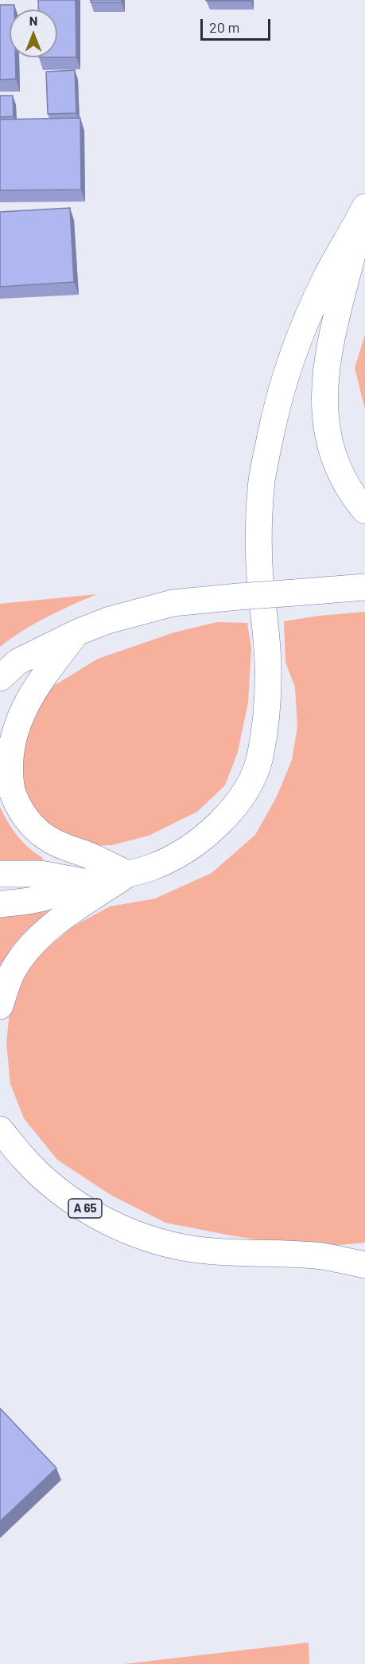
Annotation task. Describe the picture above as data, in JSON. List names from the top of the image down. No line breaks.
{"streets":{"main road":["A 65"]},"scale_bar":"20 m","north":"top"}
